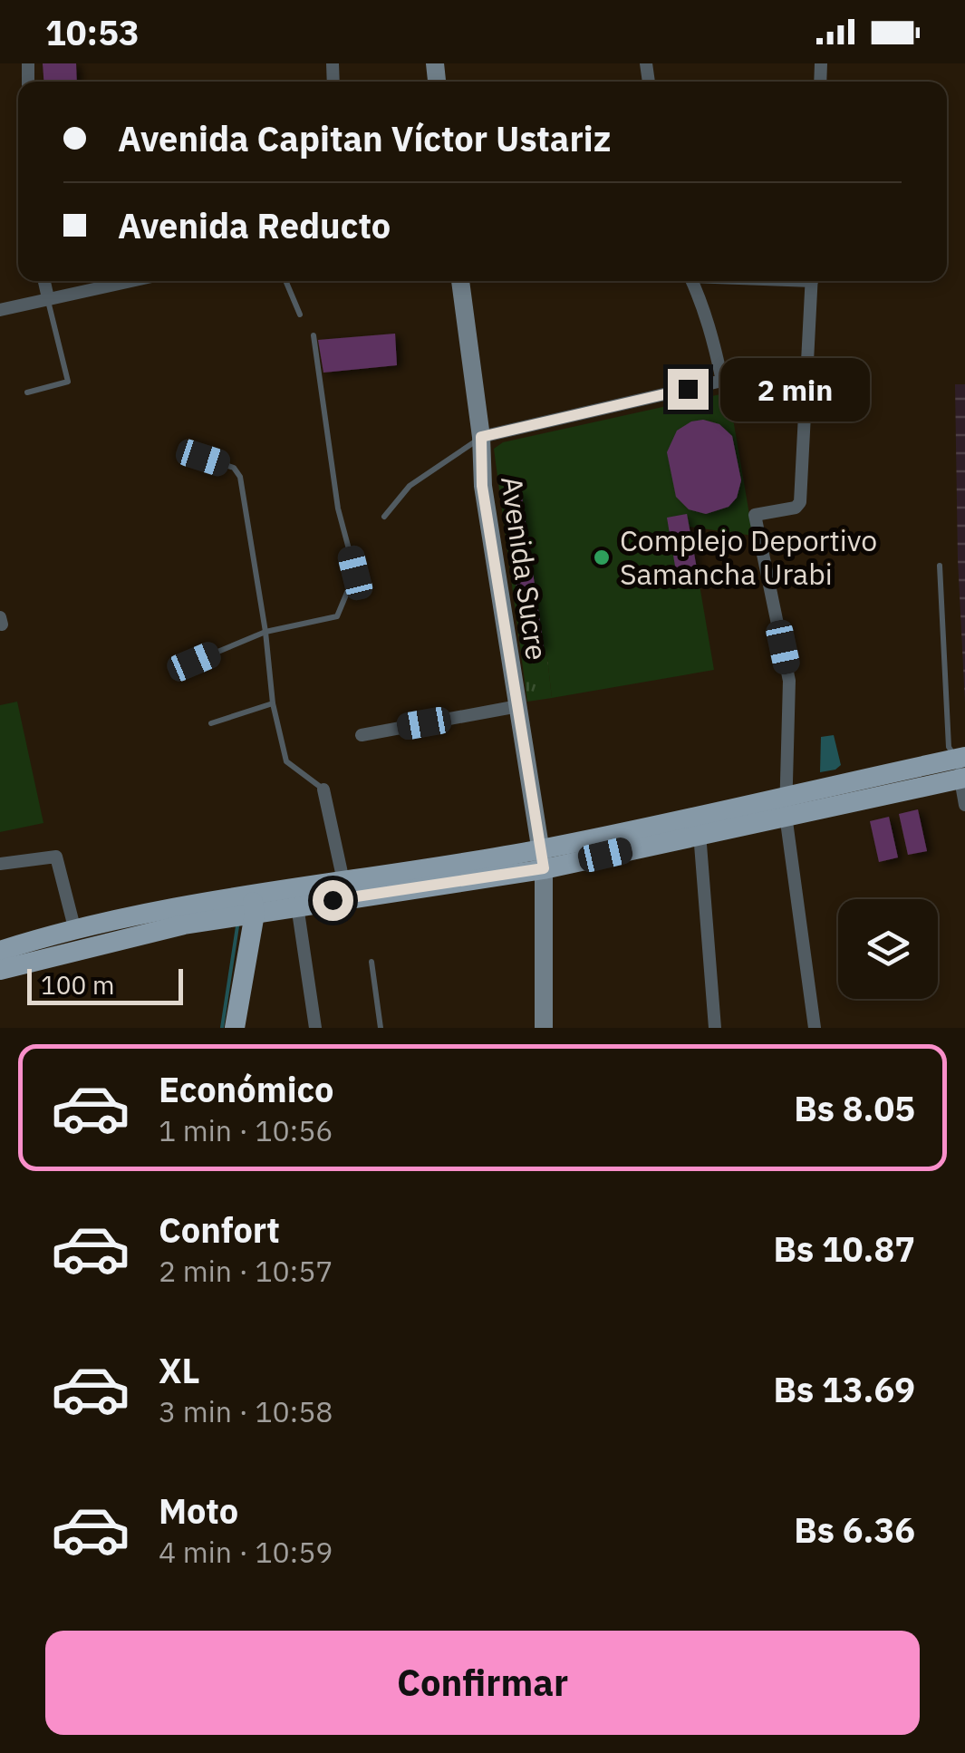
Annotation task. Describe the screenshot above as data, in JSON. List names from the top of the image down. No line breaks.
{"streets":{"street":["Avenida Sucre"]},"places":["Complejo Deportivo Samancha Urabi"],"scale_bar":"100 m","page":{"status":"10:53","banner":["Avenida Capitan Víctor Ustariz","Avenida Reducto"],"bubble":"2 min","scale":"100 m","list":[{"name":"Económico","note":"1 min · 10:56","value":"Bs 8.05"},{"name":"Confort","note":"2 min · 10:57","value":"Bs 10.87"},{"name":"XL","note":"3 min · 10:58","value":"Bs 13.69"},{"name":"Moto","note":"4 min · 10:59","value":"Bs 6.36"}],"buttons":"Confirmar"}}
